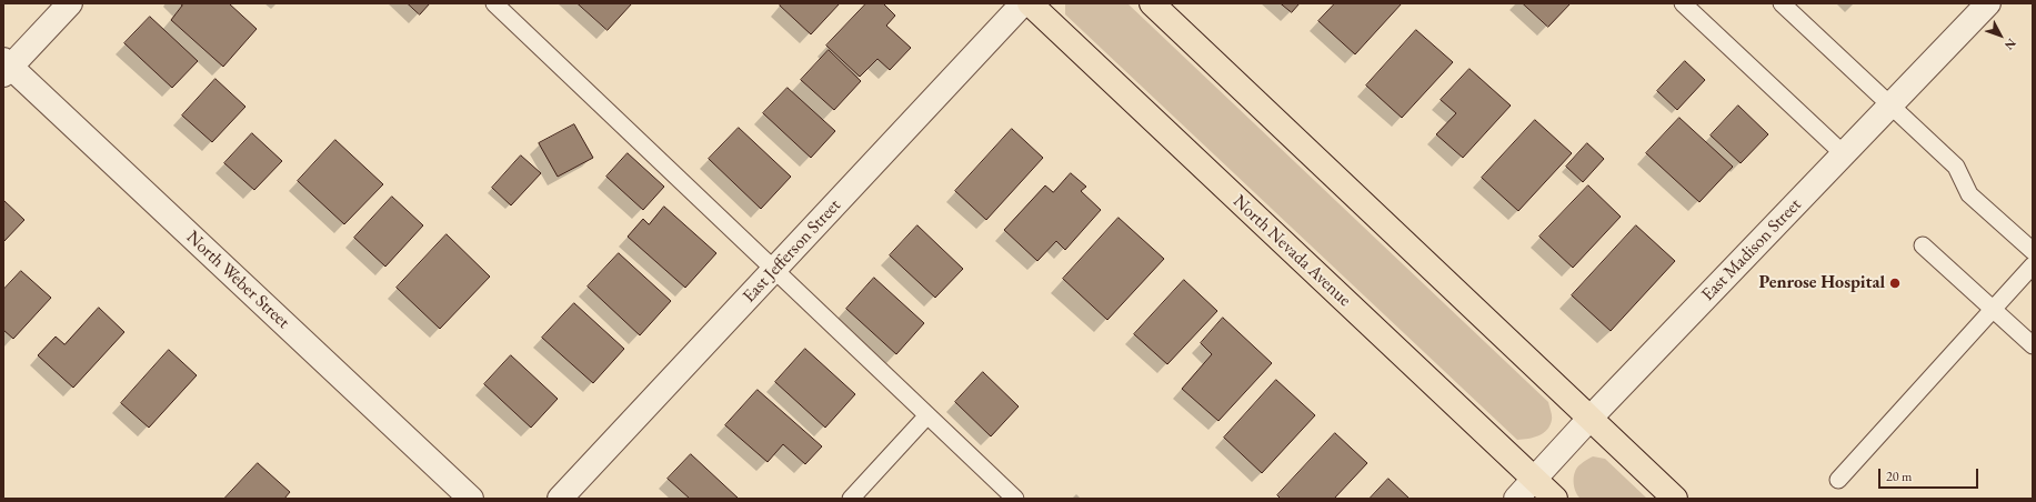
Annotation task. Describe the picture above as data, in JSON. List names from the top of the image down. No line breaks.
{"streets":{"main road":["North Nevada Avenue"],"street":["East Madison Street","East Jefferson Street","North Weber Street"]},"crossings":[["East Madison Street","North Nevada Avenue"]],"places":["Penrose Hospital"],"scale_bar":"20 m","north":"bottom right"}
